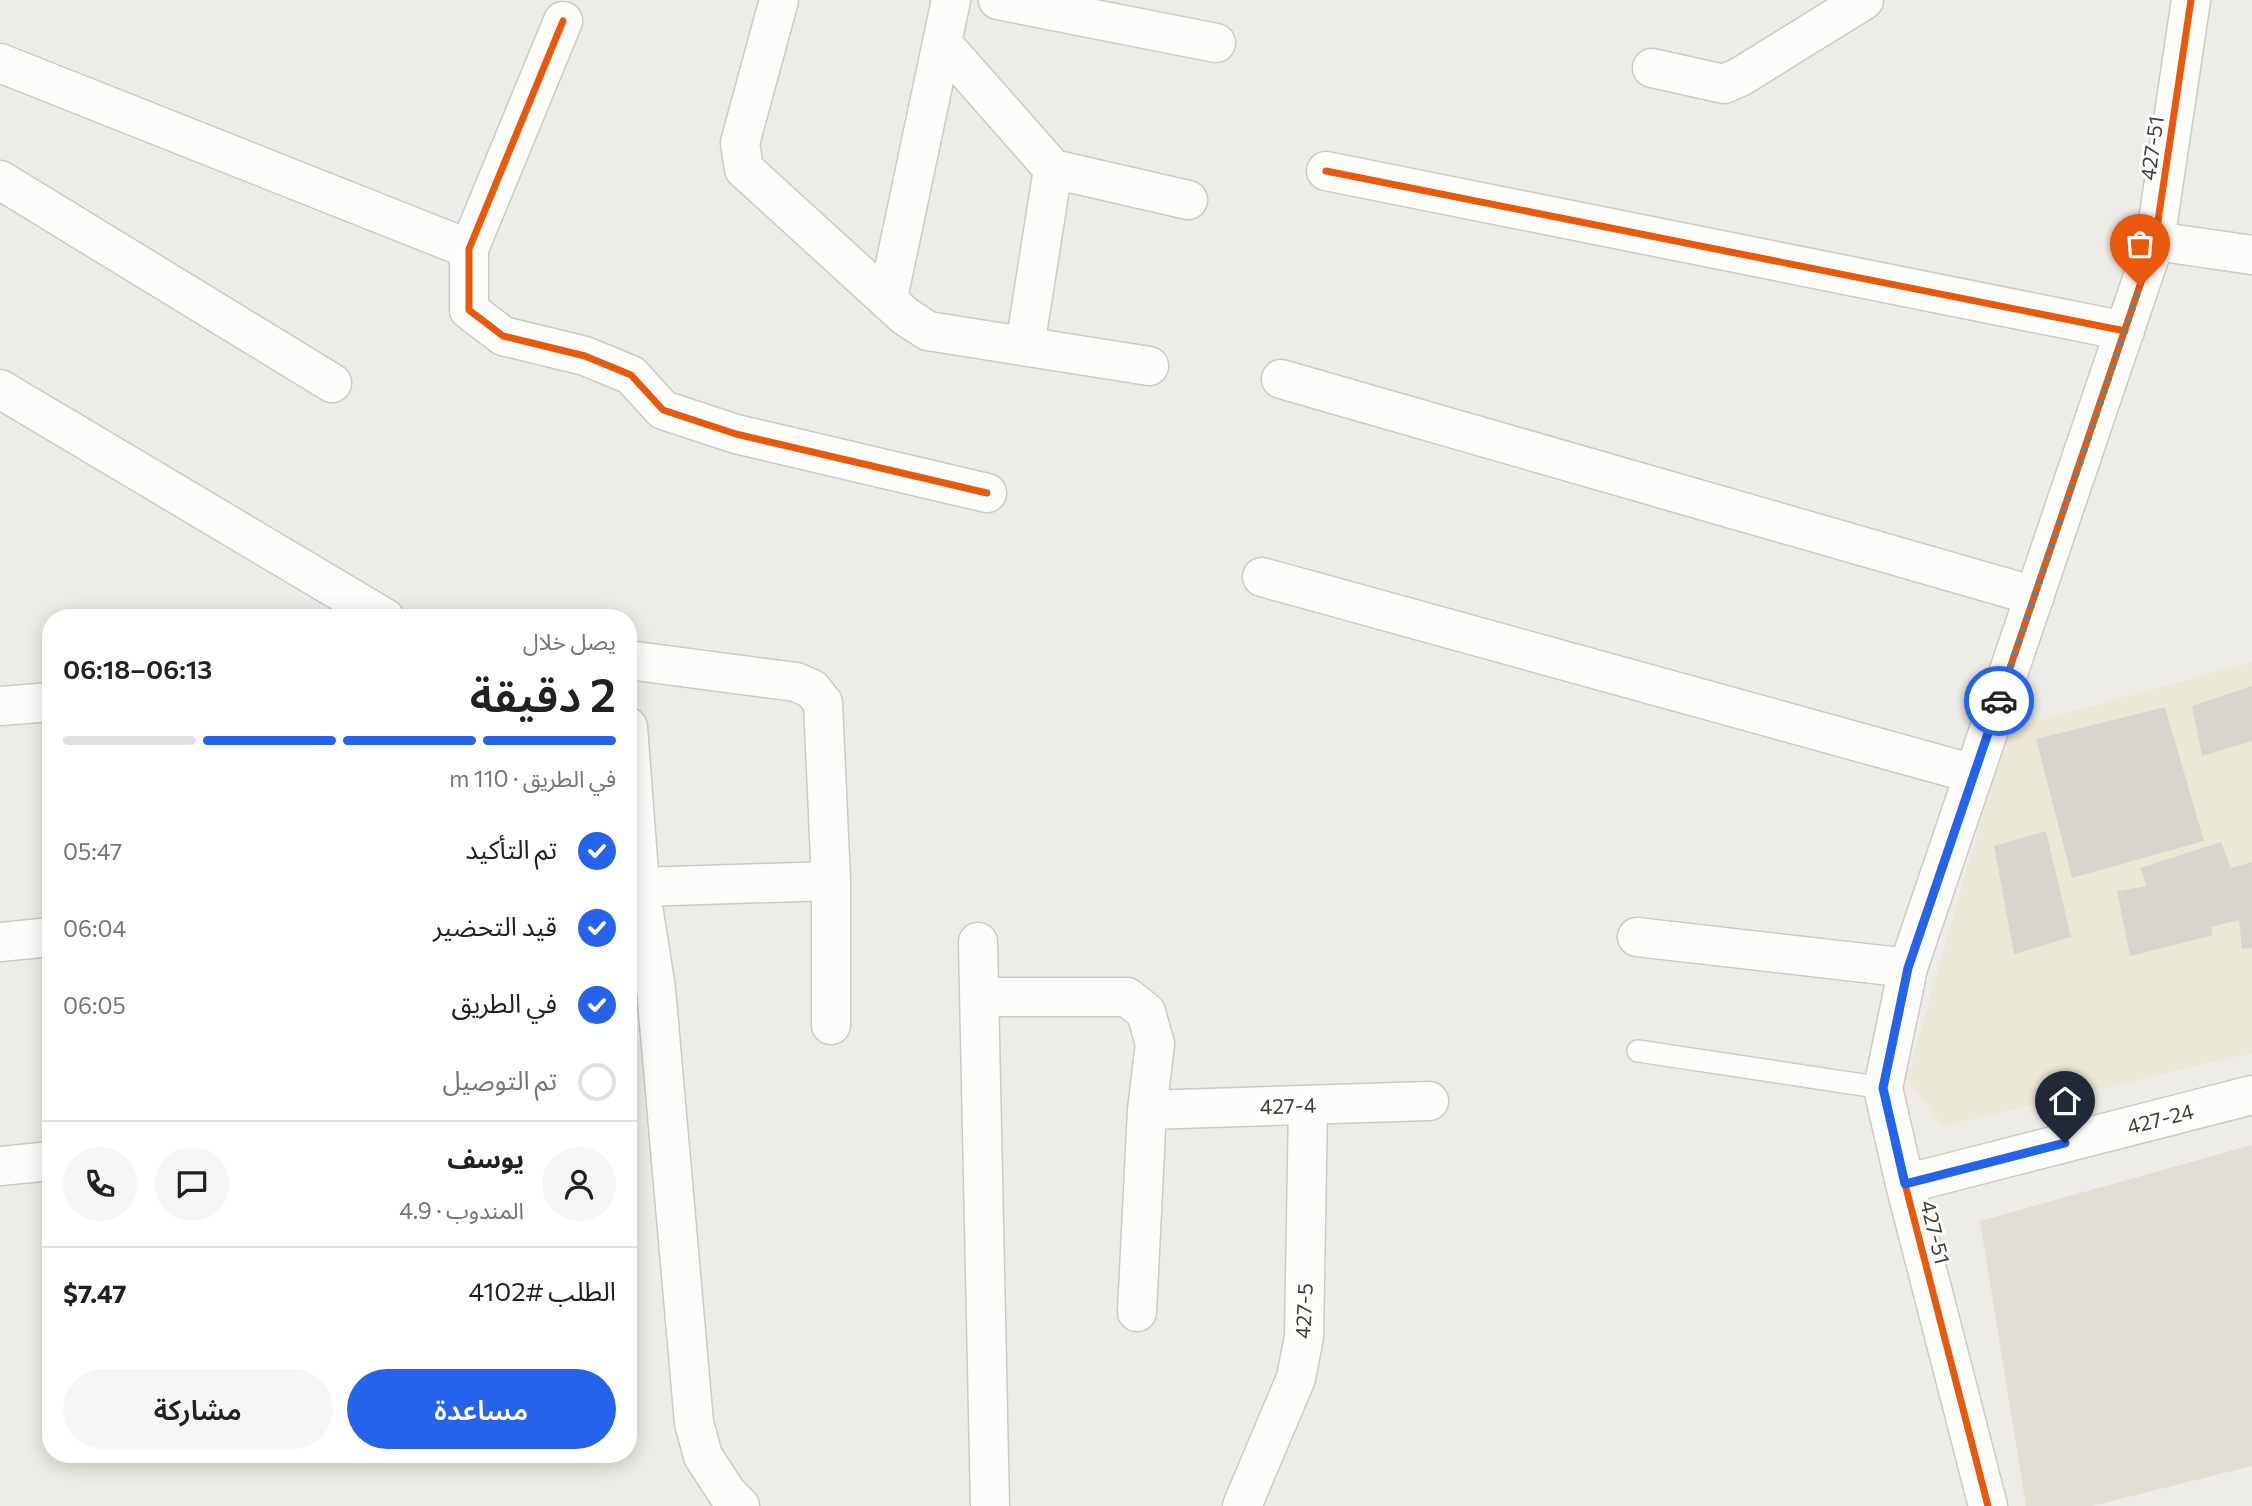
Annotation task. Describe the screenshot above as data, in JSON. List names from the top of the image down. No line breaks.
{"streets":{"street":["427-51","427-4","427-24","427-5"]},"crossings":[["427-51","427-24"],["427-4","427-5"]],"page":{"heading":["2 دقيقة","يصل خلال","06:13–06:18"],"panel":["يوسف","المندوب · 4.9","الطلب #4102","$7.47"],"bar":"في الطريق · 110 m","list":[["تم التأكيد","05:47"],["قيد التحضير","06:04"],["في الطريق","06:05"],"تم التوصيل"],"buttons":["مساعدة","مشاركة"]}}
